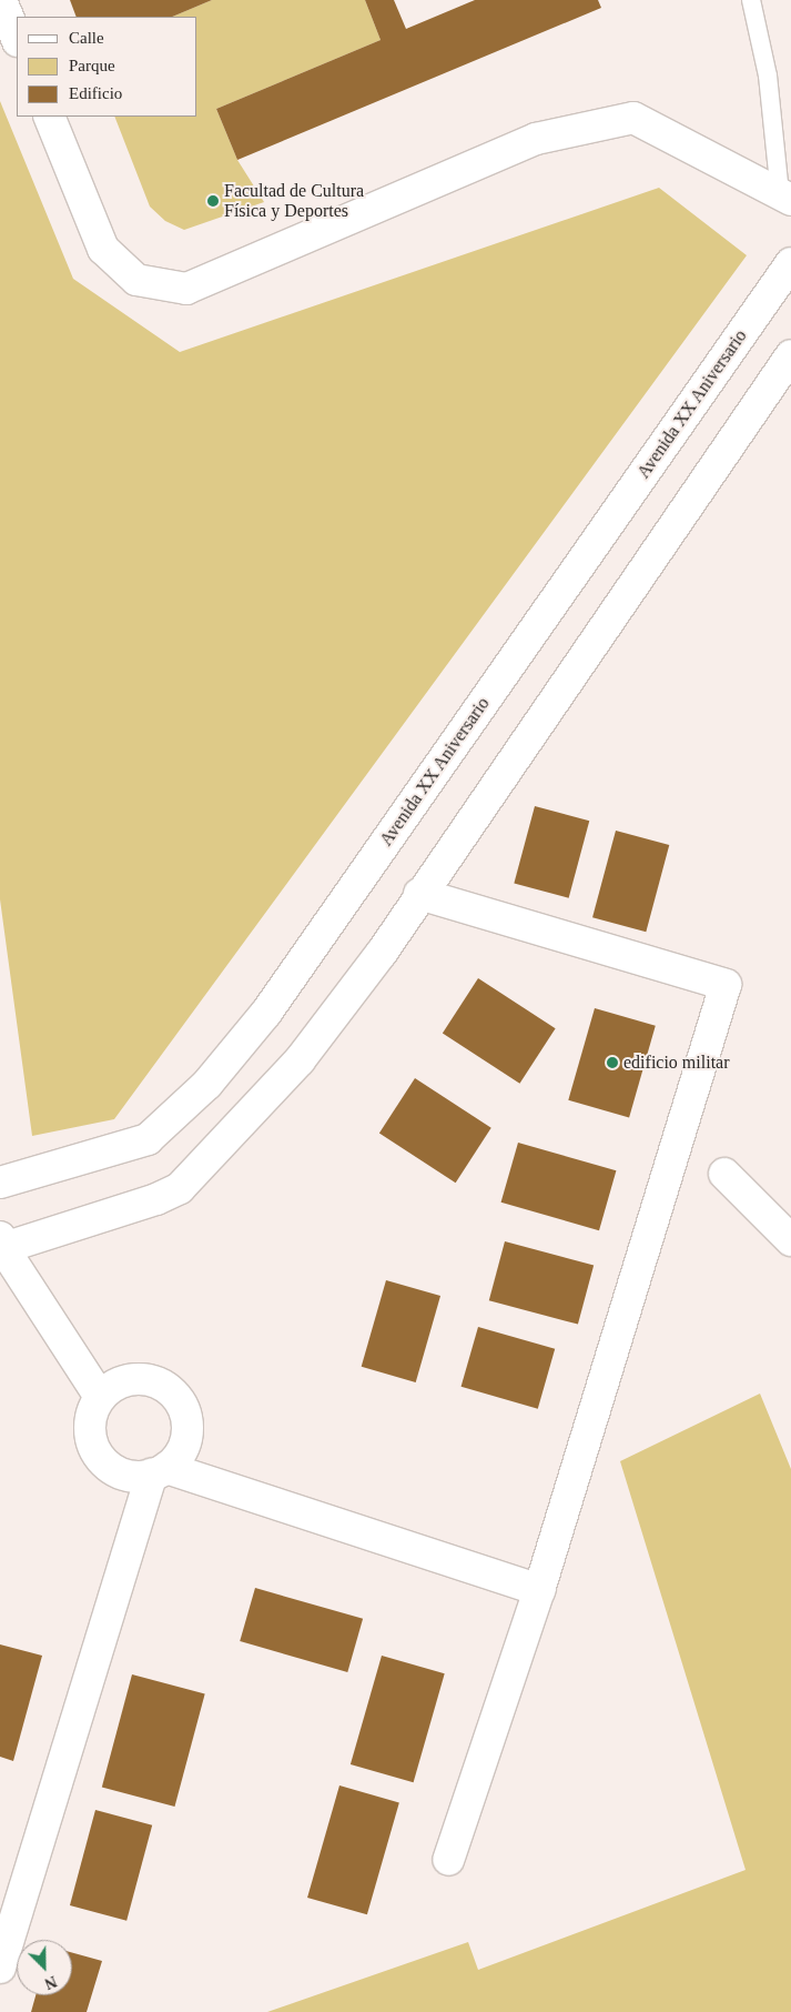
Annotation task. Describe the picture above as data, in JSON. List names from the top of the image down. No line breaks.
{"streets":{"street":["Avenida XX Aniversario"]},"places":["Facultad de Cultura Física y Deportes","edificio militar"],"legend":["Calle","Parque","Edificio"],"north":"bottom right"}
